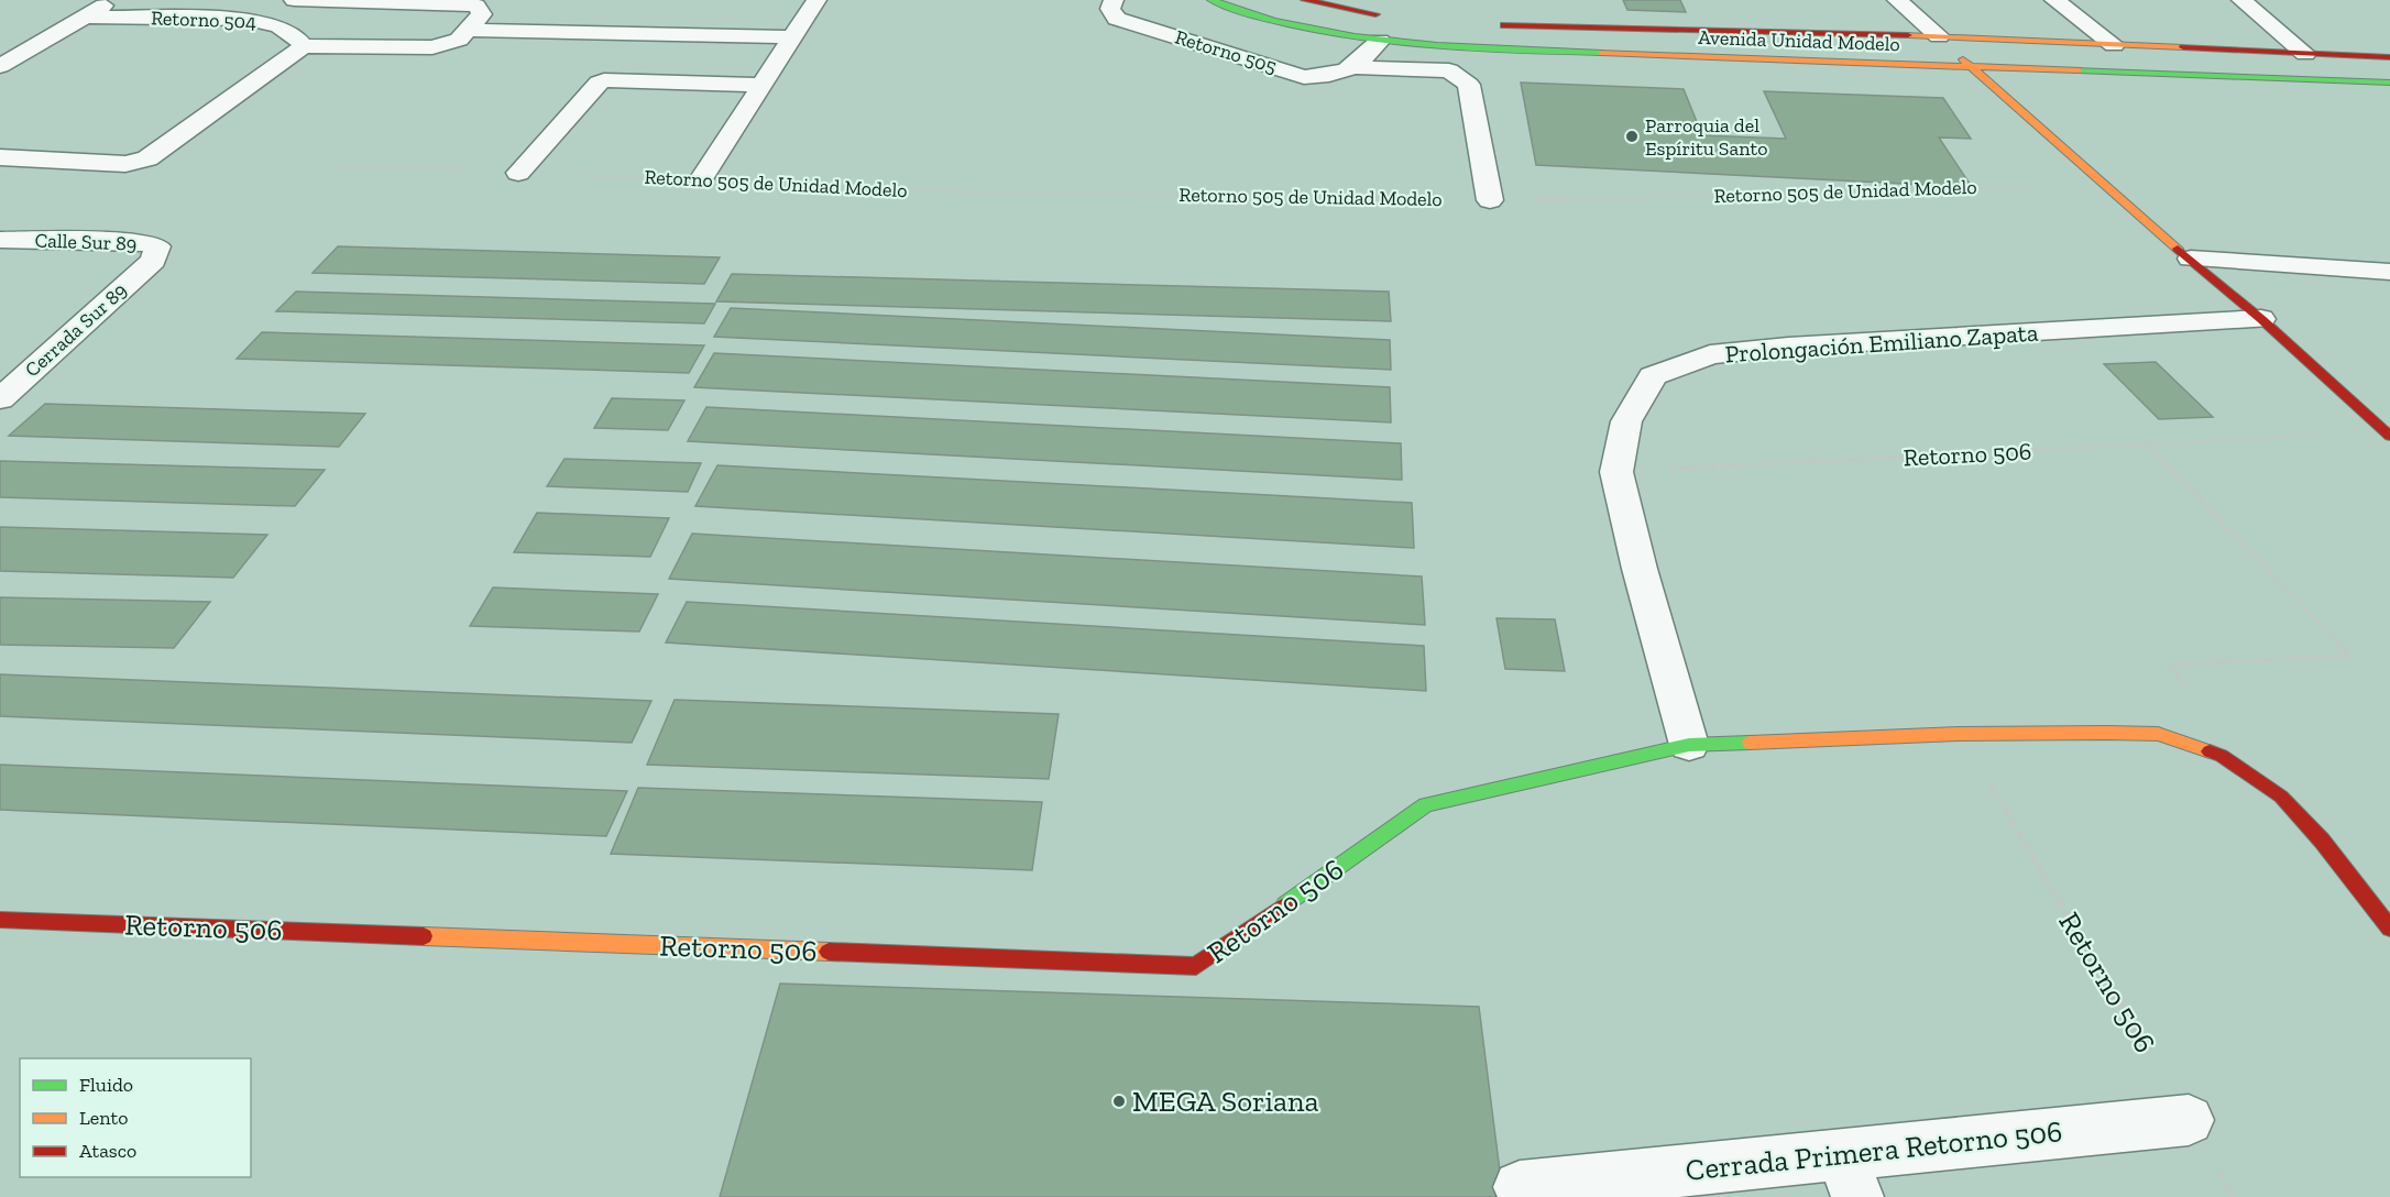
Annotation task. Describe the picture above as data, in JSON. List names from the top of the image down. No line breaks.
{"streets":{"street":["Retorno 504","Avenida Unidad Modelo","Retorno 505","Calle Sur 89","Cerrada Sur 89","Prolongación Emiliano Zapata","Retorno 506","Cerrada Primera Retorno 506"],"path":["Retorno 505 de Unidad Modelo"]},"crossings":[["Avenida Unidad Modelo","Retorno 505"],["Retorno 505","Retorno 505 de Unidad Modelo"],["Calle Sur 89","Cerrada Sur 89"],["Prolongación Emiliano Zapata","Retorno 506"],["Retorno 506","Cerrada Primera Retorno 506"]],"places":["Parroquia del Espíritu Santo","MEGA Soriana"],"legend":["Fluido","Lento","Atasco"]}
